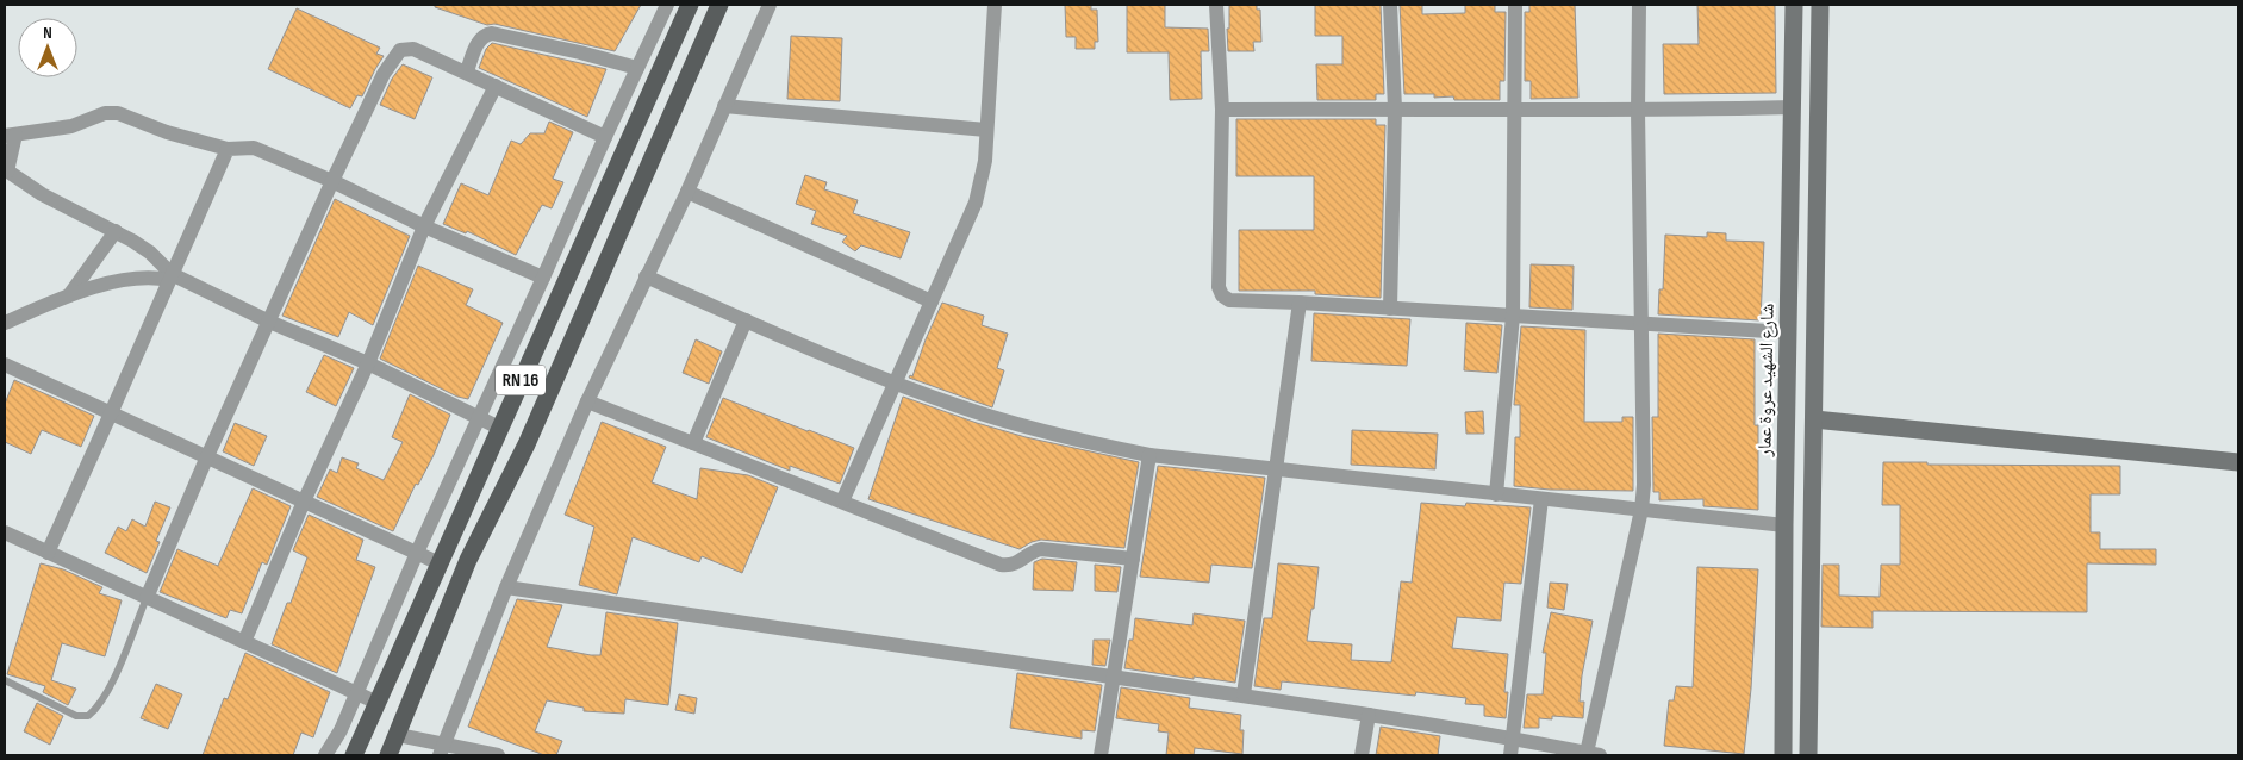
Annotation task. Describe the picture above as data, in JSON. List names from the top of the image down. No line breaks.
{"streets":{"main road":["RN 16"],"street":["شارع الشهيد عروة عمار"]},"north":"top"}
